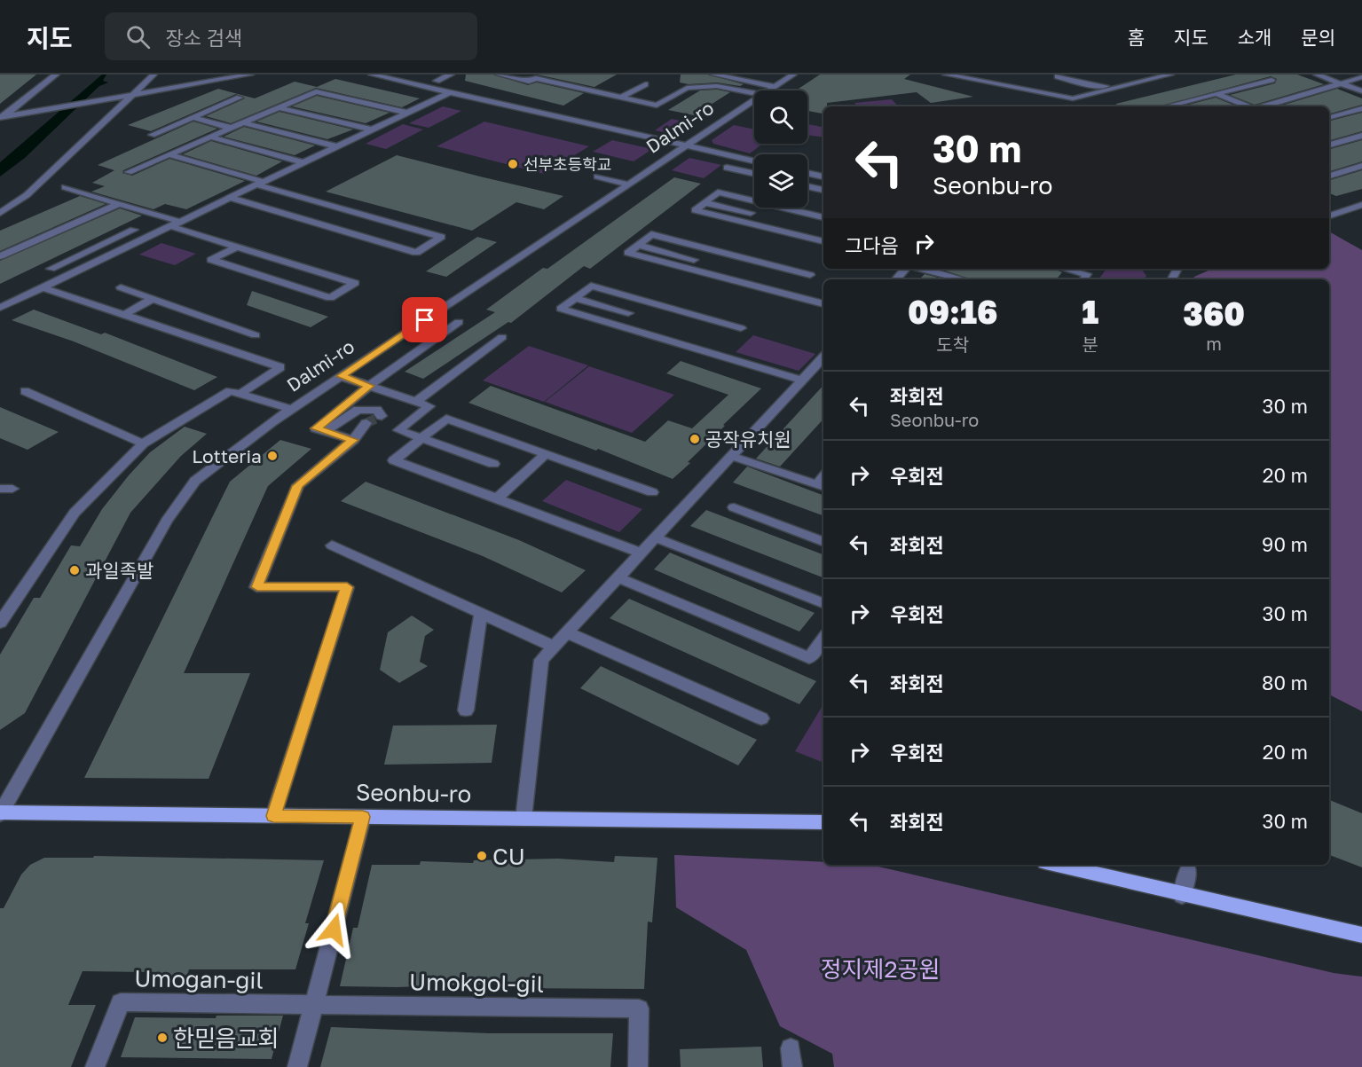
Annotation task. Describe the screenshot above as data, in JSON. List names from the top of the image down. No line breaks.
{"streets":{"main road":["Seonbu-ro"],"street":["Dalmi-ro","Umogan-gil","Umokgol-gil"]},"crossings":[["Dalmi-ro","Seonbu-ro"],["Umogan-gil","Umokgol-gil"]],"parks":["정지제2공원"],"places":["선부초등학교","공작유치원","Lotteria","과일족발","CU","한믿음교회"],"page":{"header":"지도","search":"장소 검색","nav":["홈","지도","소개","문의"],"turn":["30 m","Seonbu-ro"],"then":"그다음","eta":["09:16","도착","1","분","360","m"],"list":[{"name":"좌회전","note":"Seonbu-ro","value":"30 m"},{"name":"우회전","value":"20 m"},{"name":"좌회전","value":"90 m"},{"name":"우회전","value":"30 m"},{"name":"좌회전","value":"80 m"},{"name":"우회전","value":"20 m"},{"name":"좌회전","value":"30 m"}]}}
